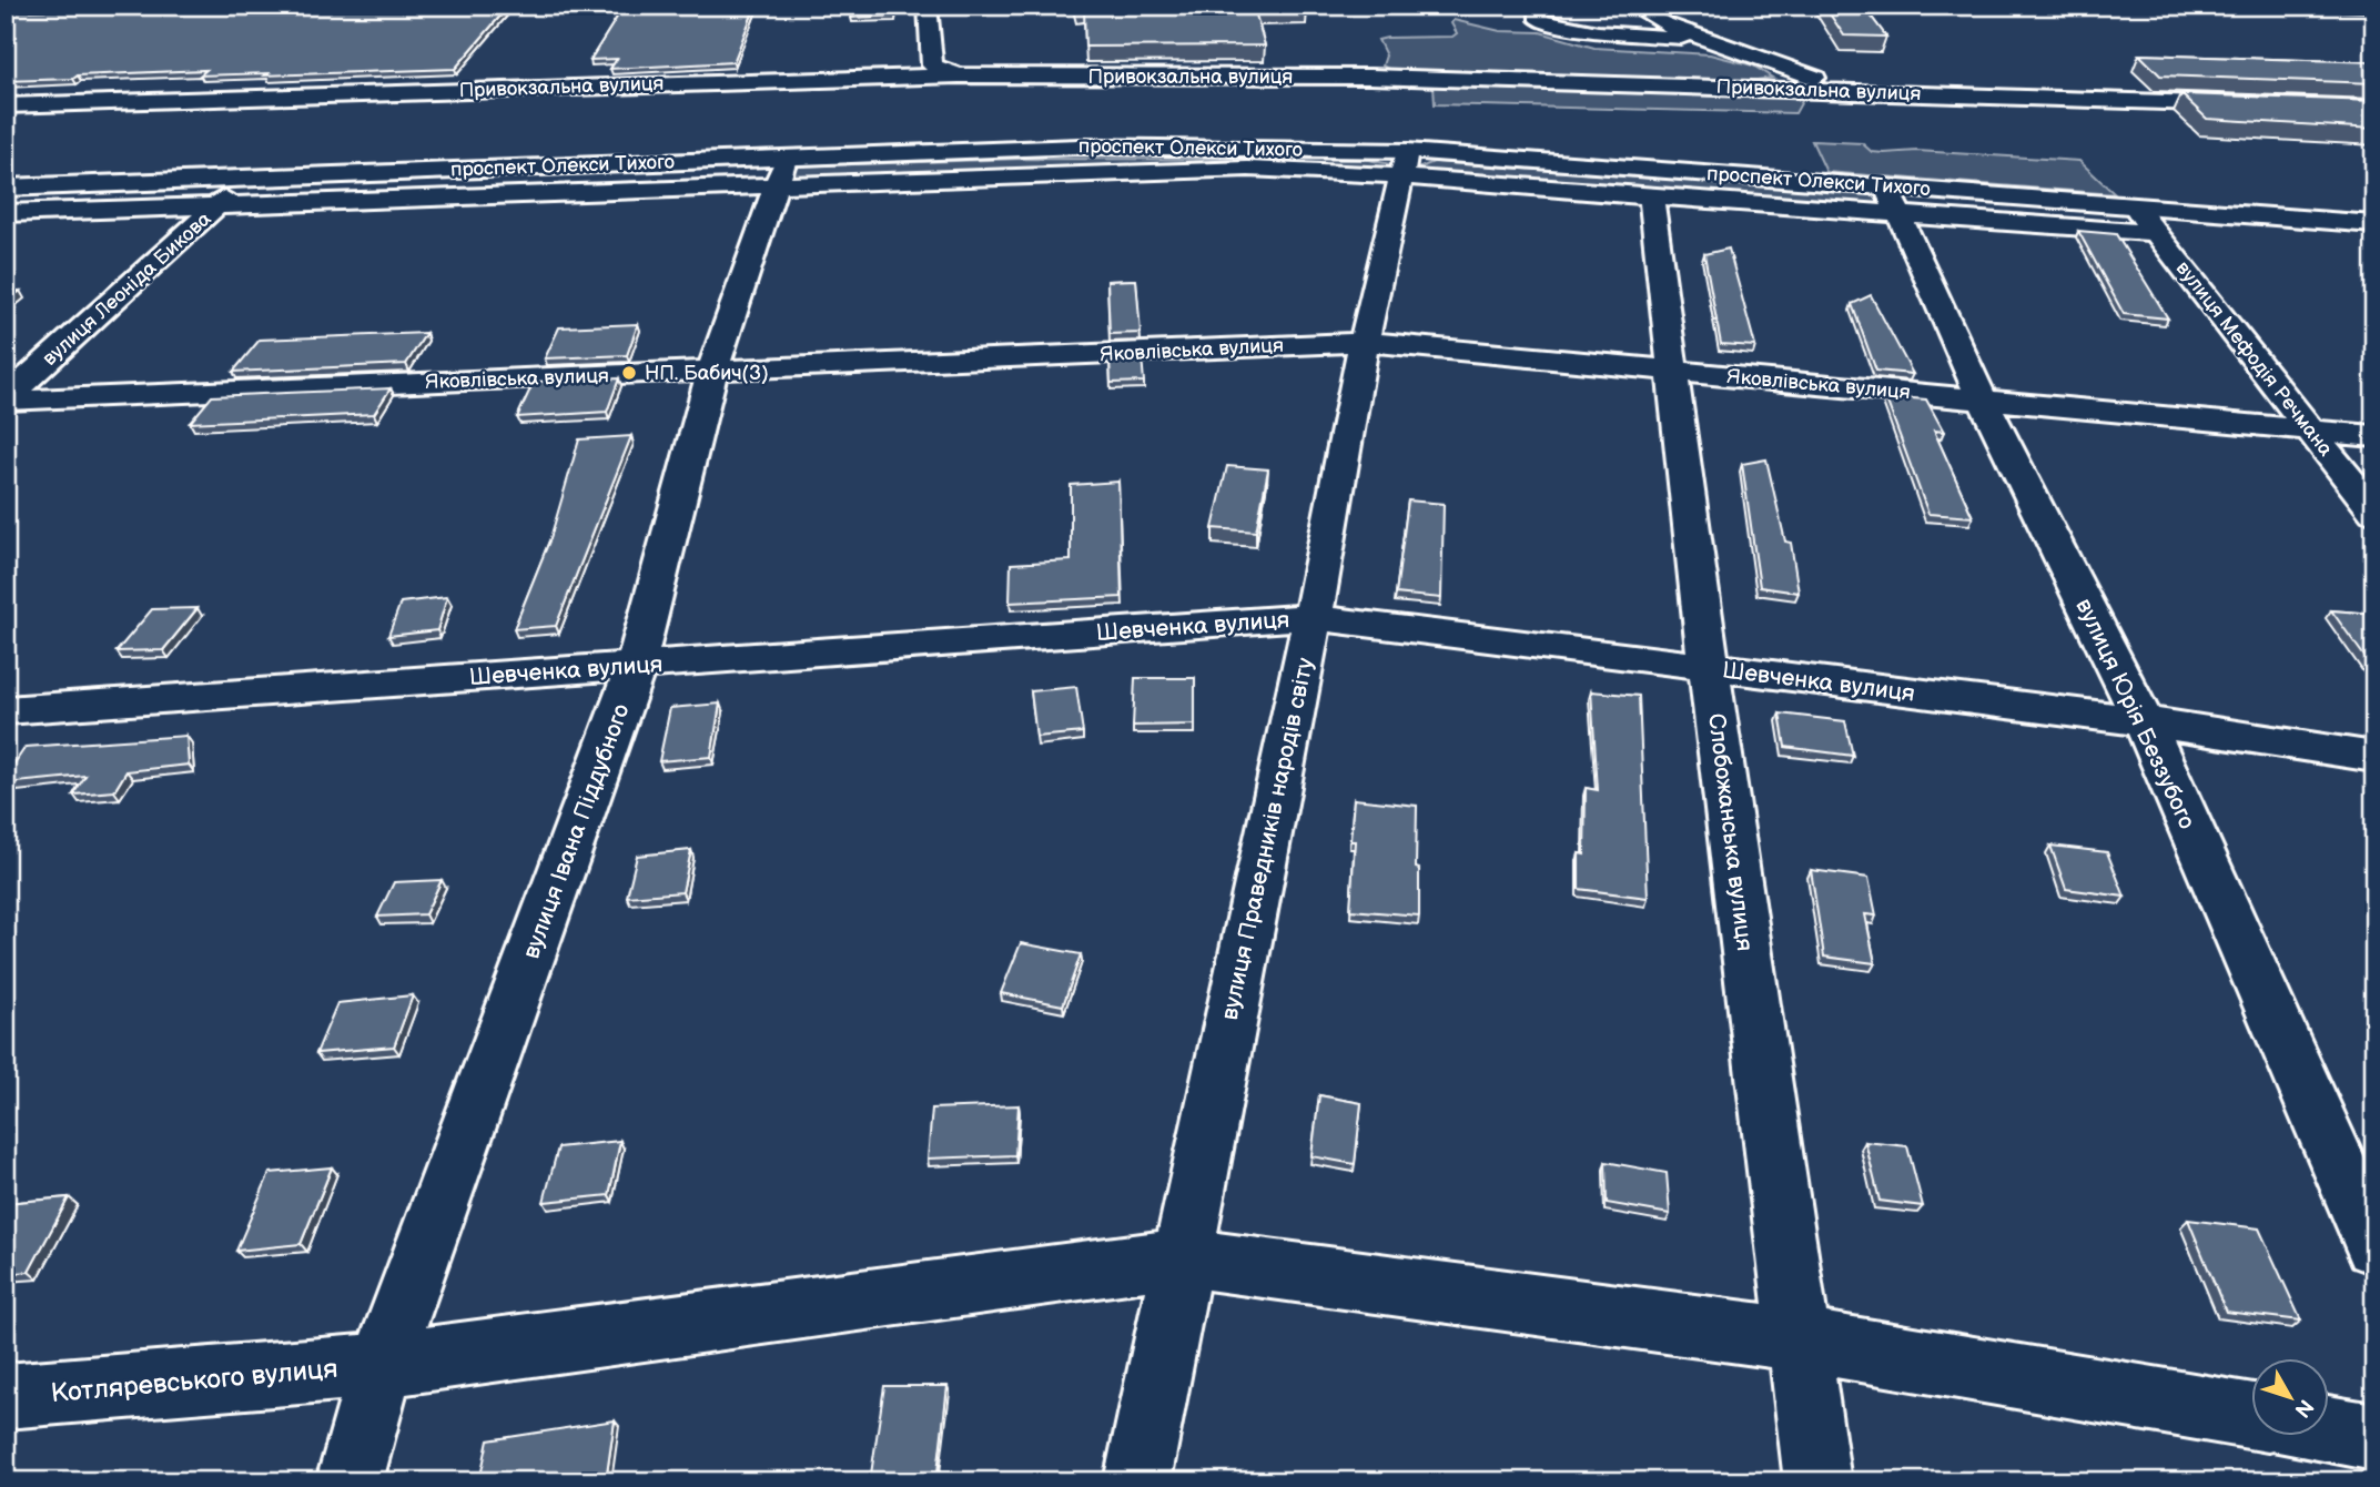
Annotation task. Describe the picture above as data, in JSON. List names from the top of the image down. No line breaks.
{"streets":{"street":["Привокзальна вулиця","проспект Олекси Тихого","вулиця Леоніда Бикова","Яковлівська вулиця","вулиця Мефодія Речмана","Шевченка вулиця","вулиця Юрія Беззубого","вулиця Івана Піддубного","Слобожанська вулиця","вулиця Праведників народів світу","Котляревського вулиця"]},"crossings":[["проспект Олекси Тихого","вулиця Леоніда Бикова"],["проспект Олекси Тихого","вулиця Мефодія Речмана"],["проспект Олекси Тихого","вулиця Юрія Беззубого"],["проспект Олекси Тихого","вулиця Івана Піддубного"],["проспект Олекси Тихого","вулиця Праведників народів світу"],["вулиця Леоніда Бикова","Яковлівська вулиця"],["Яковлівська вулиця","вулиця Мефодія Речмана"],["Яковлівська вулиця","вулиця Юрія Беззубого"],["Яковлівська вулиця","вулиця Івана Піддубного"],["Яковлівська вулиця","Слобожанська вулиця"],["Яковлівська вулиця","вулиця Праведників народів світу"],["Шевченка вулиця","вулиця Юрія Беззубого"],["Шевченка вулиця","вулиця Івана Піддубного"],["Шевченка вулиця","Слобожанська вулиця"],["Шевченка вулиця","вулиця Праведників народів світу"],["вулиця Івана Піддубного","Котляревського вулиця"],["Слобожанська вулиця","Котляревського вулиця"],["вулиця Праведників народів світу","Котляревського вулиця"]],"places":["НП. Бабич(3)"],"north":"bottom right"}
